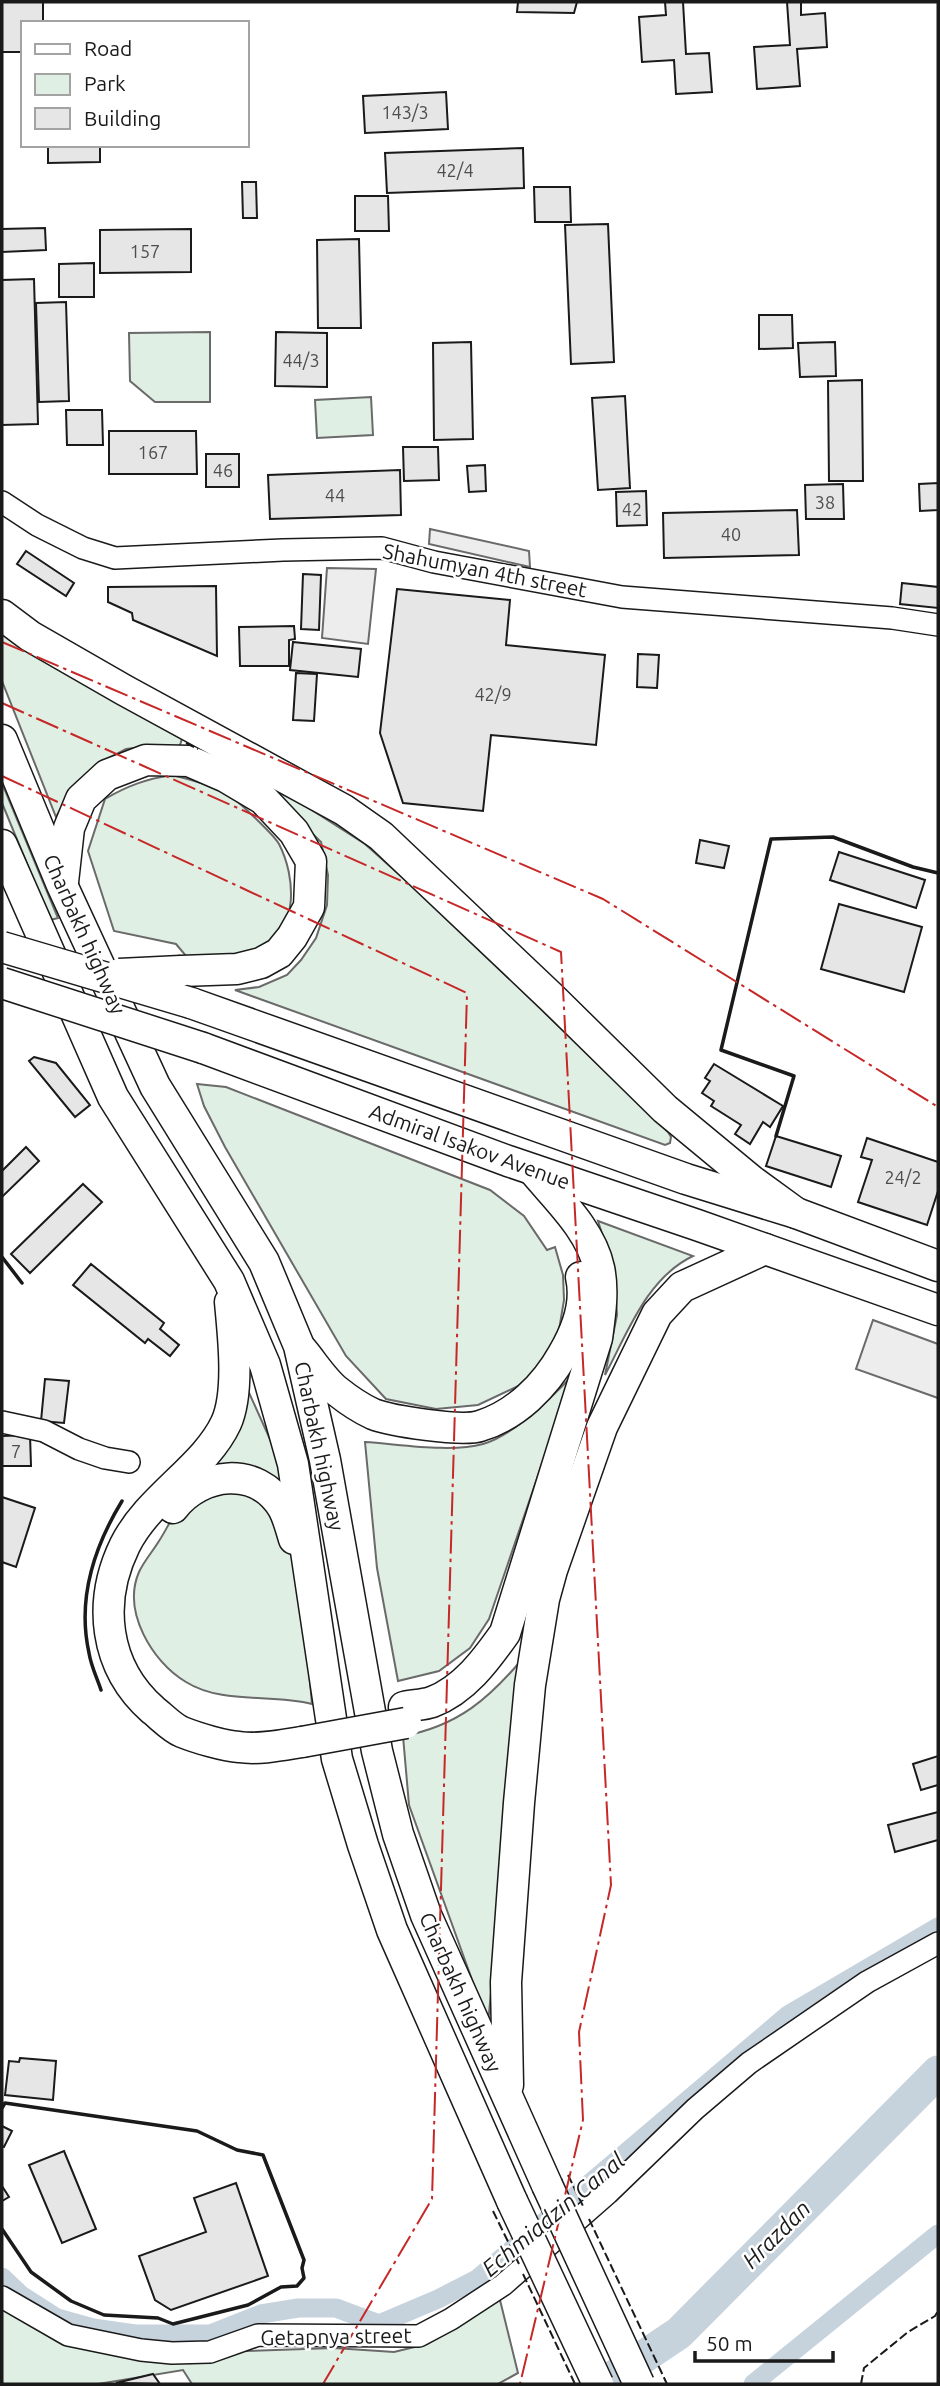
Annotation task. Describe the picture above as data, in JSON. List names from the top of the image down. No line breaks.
{"streets":{"highway":["Charbakh highway","Admiral Isakov Avenue"],"street":["Shahumyan 4th street","Getapnya street"]},"water":["Echmiadzin Canal","Hrazdan"],"house_numbers":["143/3","42/4","157","44/3","167","46","44","38","42","40","42/9","24/2","7"],"legend":["Road","Park","Building"],"scale_bar":"50 m"}
